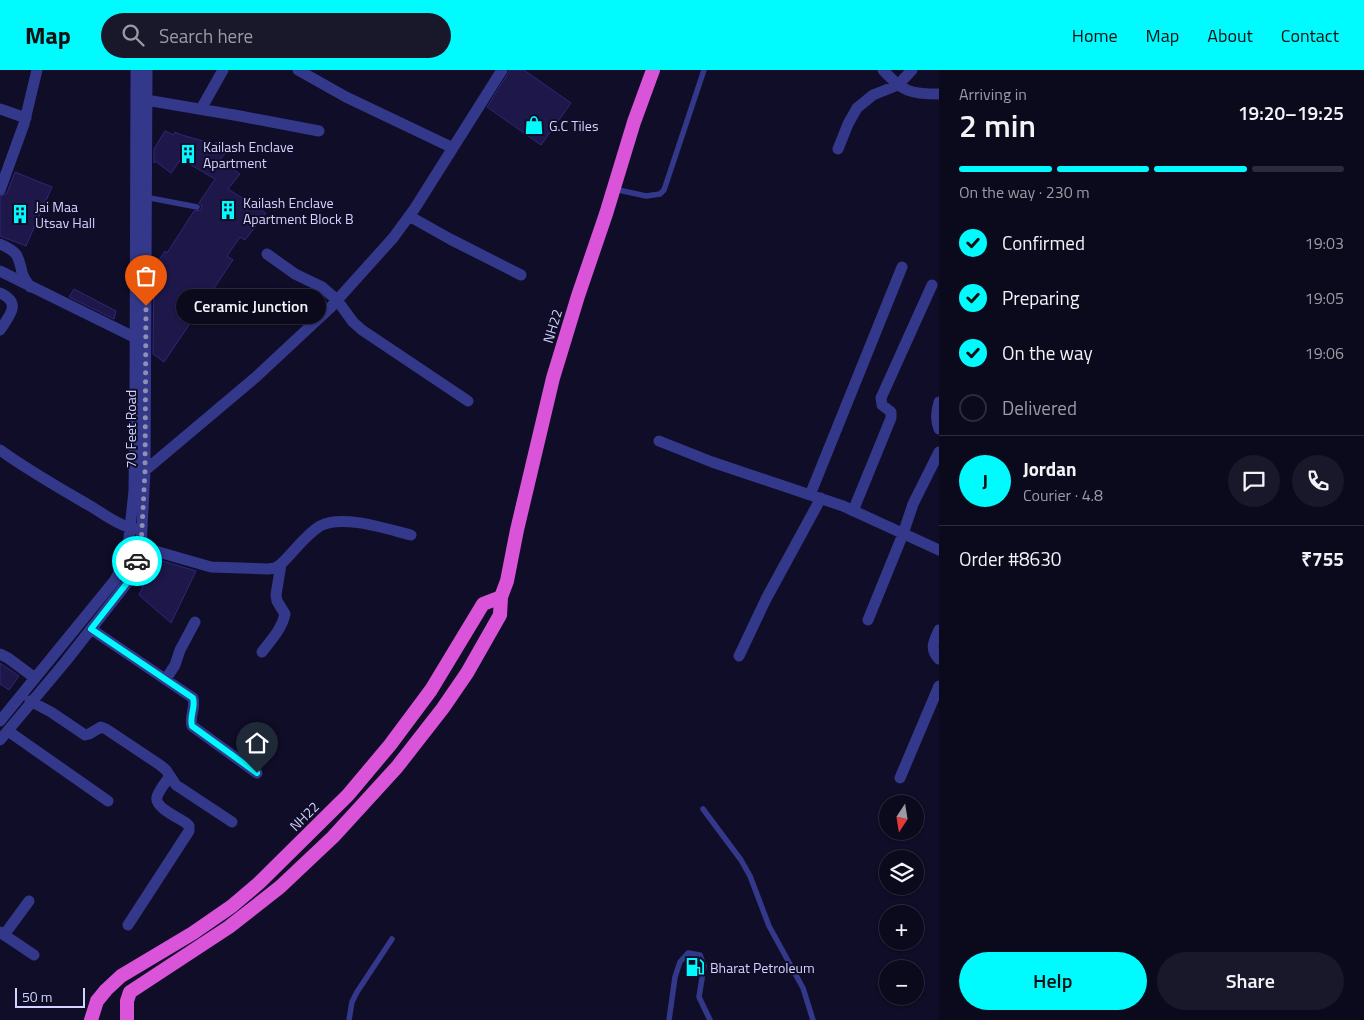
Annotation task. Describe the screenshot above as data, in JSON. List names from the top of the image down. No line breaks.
{"streets":{"highway":["NH22"],"street":["70 Feet Road"]},"places":{"shop":["G.C Tiles"],"building":["Kailash Enclave Apartment","Kailash Enclave Apartment Block B","Jai Maa Utsav Hall"],"other":["Ceramic Junction"],"fuel station":["Bharat Petroleum"]},"scale_bar":"50 m","north":"bottom","page":{"header":"Map","search":"Search here","nav":["Home","Map","About","Contact"],"heading":["2 min","Arriving in","19:20–19:25"],"panel":["Jordan","Courier · 4.8","Order #8630","₹755"],"bar":"On the way · 230 m","list":[["Confirmed","19:03"],["Preparing","19:05"],["On the way","19:06"],"Delivered"],"bubble":"Ceramic Junction","round":"J","map_buttons":["+","−"],"buttons":["Help","Share"],"scale":"50 m"}}
